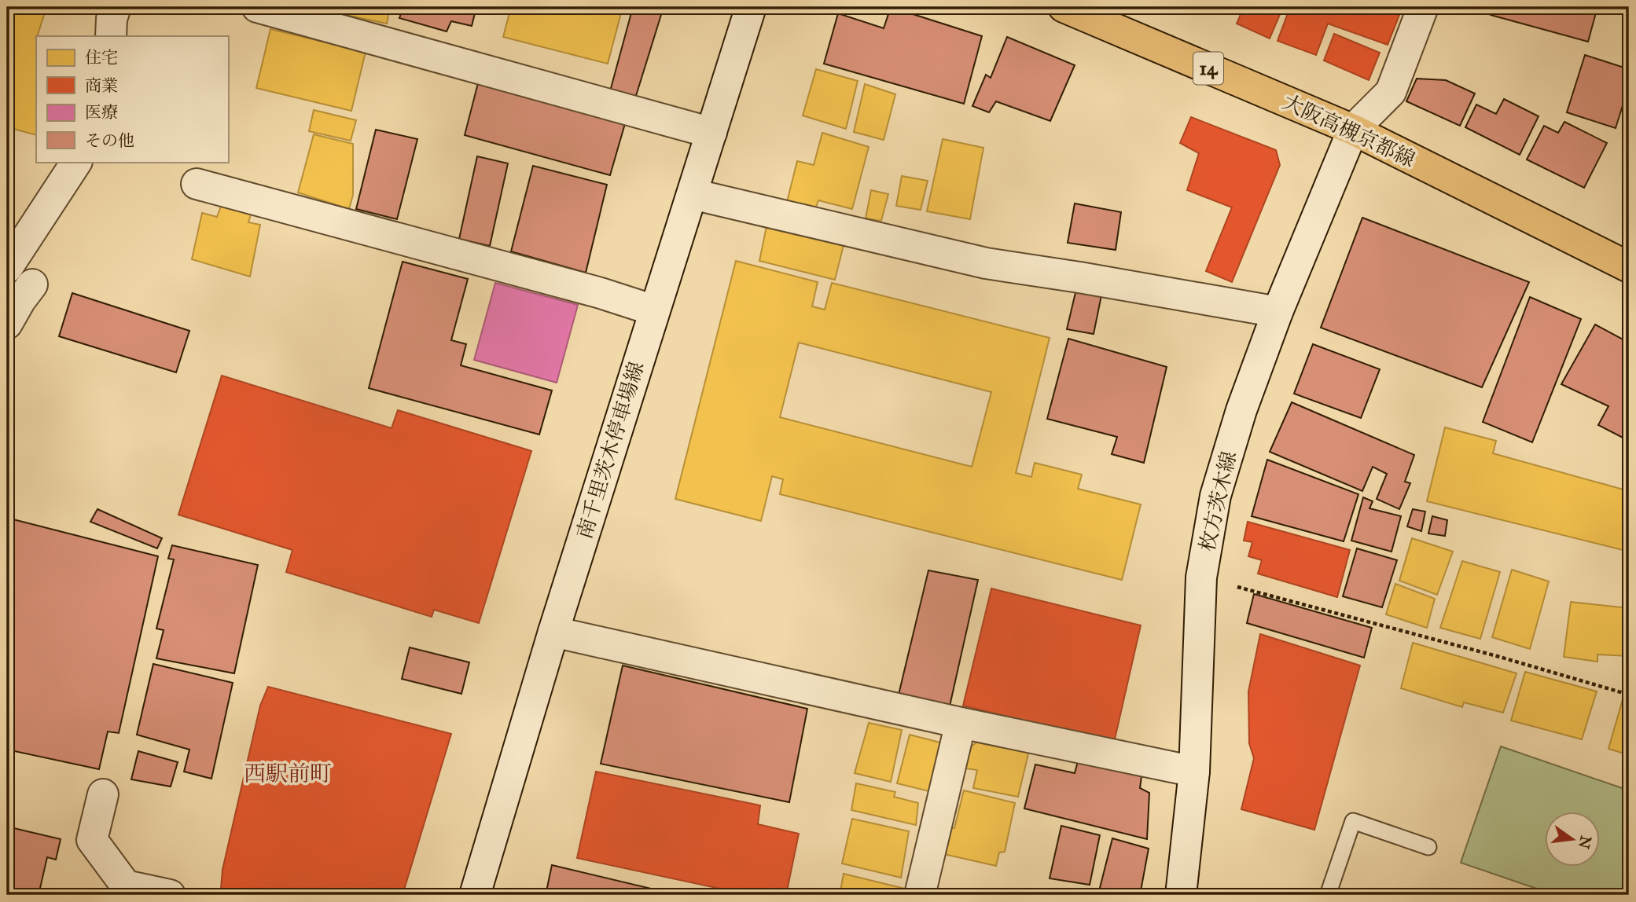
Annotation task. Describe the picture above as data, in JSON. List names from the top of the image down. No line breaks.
{"streets":{"main road":["14","大阪高槻京都線"],"street":["南千里茨木停車場線","枚方茨木線"]},"crossings":[["大阪高槻京都線","枚方茨木線"]],"districts":["西駅前町"],"legend":["住宅","商業","医療","その他"],"north":"right"}
